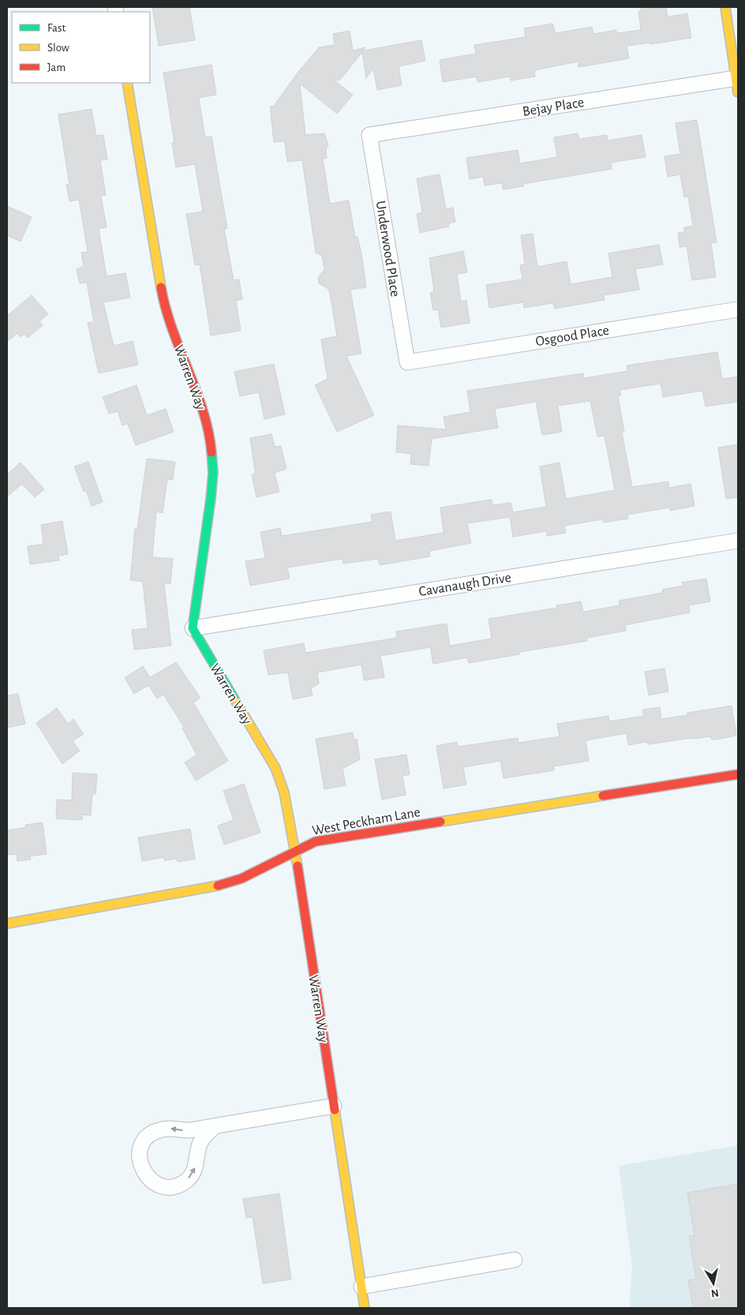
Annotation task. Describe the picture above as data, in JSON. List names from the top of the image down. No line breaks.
{"streets":{"street":["Bejay Place","Underwood Place","Osgood Place","Warren Way","Cavanaugh Drive","West Peckham Lane"]},"crossings":[["Bejay Place","Underwood Place"],["Underwood Place","Osgood Place"],["Warren Way","Cavanaugh Drive"],["Warren Way","West Peckham Lane"]],"legend":["Fast","Slow","Jam"],"north":"bottom"}
